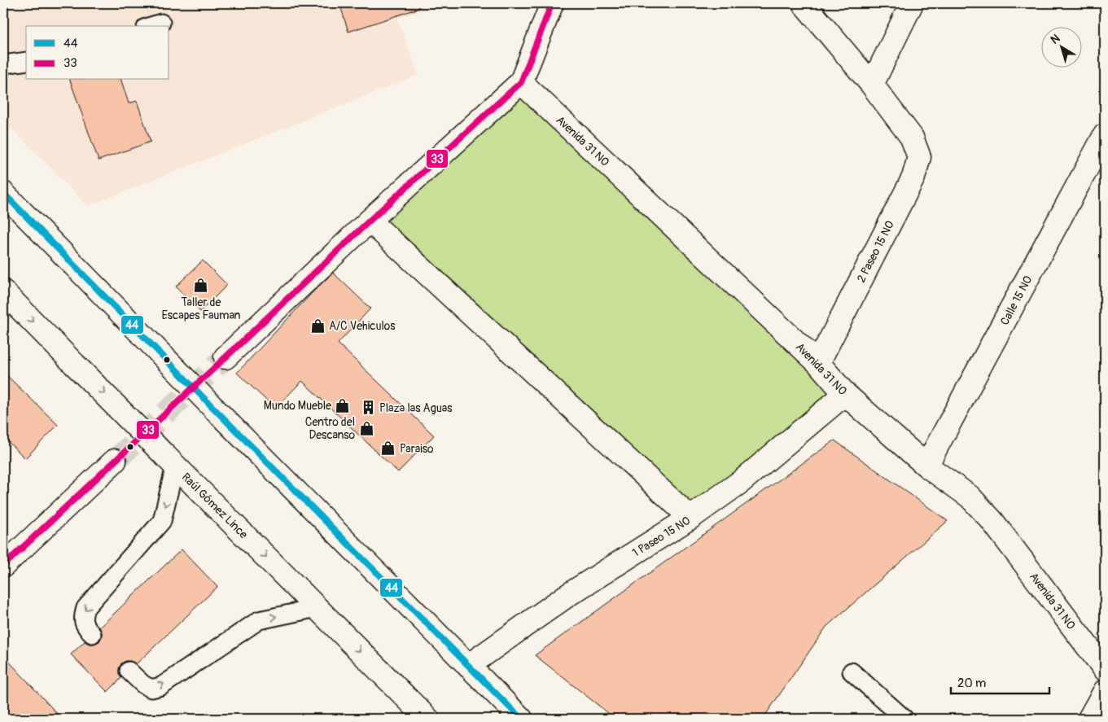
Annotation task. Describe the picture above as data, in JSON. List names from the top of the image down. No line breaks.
{"streets":{"street":["Avenida 31 NO","2 Paseo 15 NO","Calle 15 NO","Raúl Gómez Lince","1 Paseo 15 NO"]},"crossings":[["Avenida 31 NO","2 Paseo 15 NO"],["Avenida 31 NO","Calle 15 NO"],["Avenida 31 NO","1 Paseo 15 NO"]],"places":{"shop":["Taller de Escapes Fauman","A/C Vehiculos","Mundo Mueble","Centro del Descanso","Paraiso"],"building":["Plaza las Aguas"]},"lines":["transit line 33","transit line 44"],"legend":["44","33"],"scale_bar":"20 m","north":"top left"}
